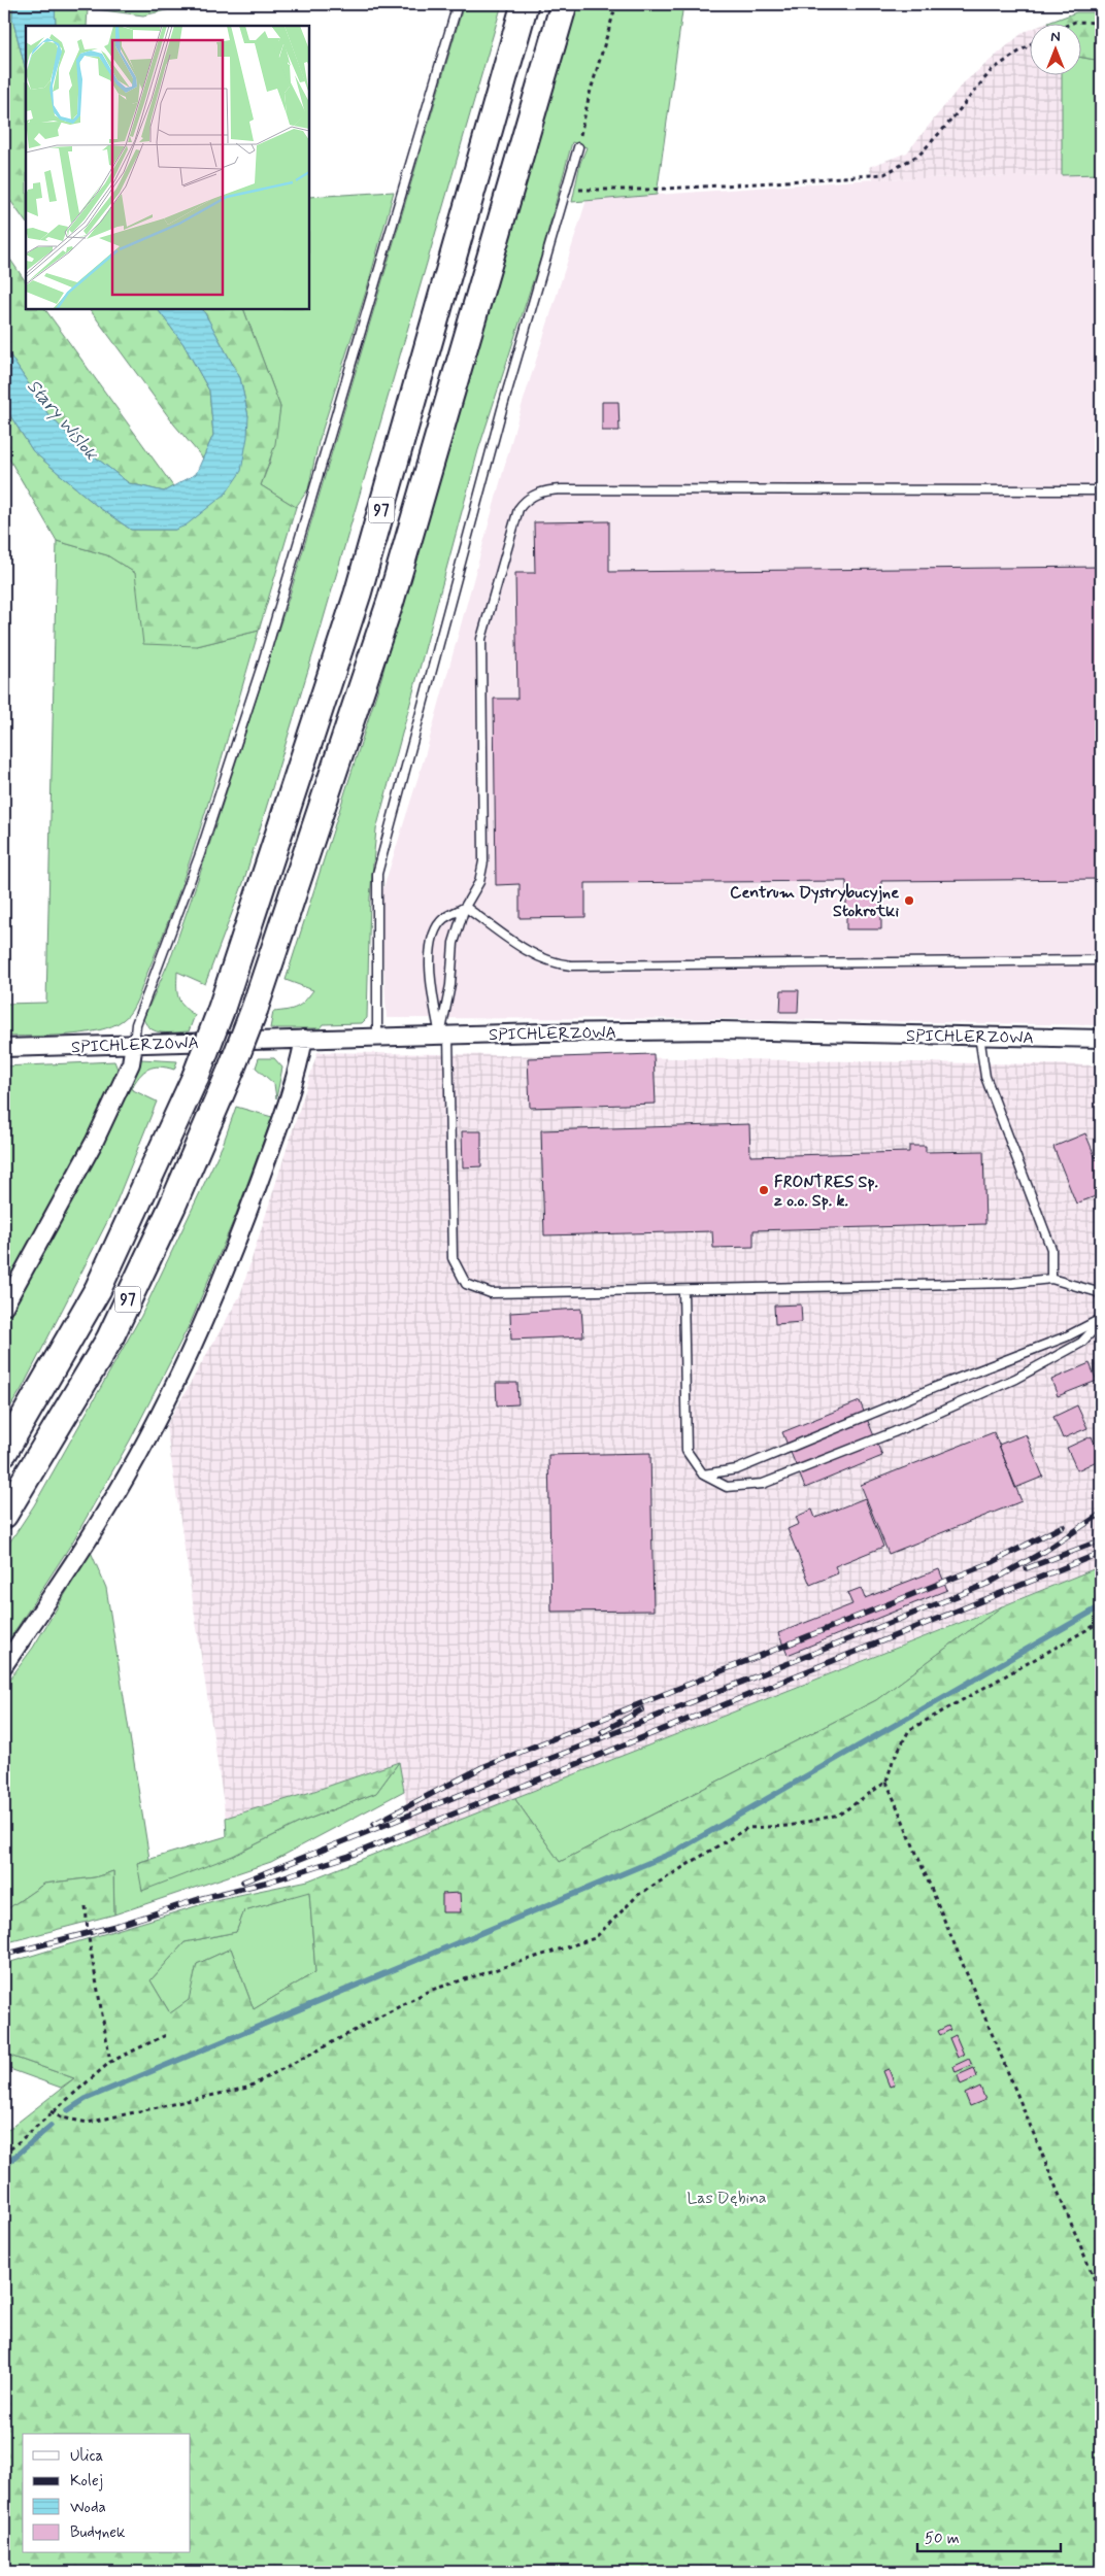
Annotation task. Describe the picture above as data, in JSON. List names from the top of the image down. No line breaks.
{"streets":{"main road":["97"],"street":["SPICHLERZOWA"]},"water":["Stary Wislok"],"parks":["Las Dębina"],"places":["Centrum Dystrybucyjne Stokrotki","FRONTRES Sp. z o.o. Sp. k."],"legend":["Ulica","Kolej","Woda","Budynek"],"scale_bar":"50 m","north":"top"}
